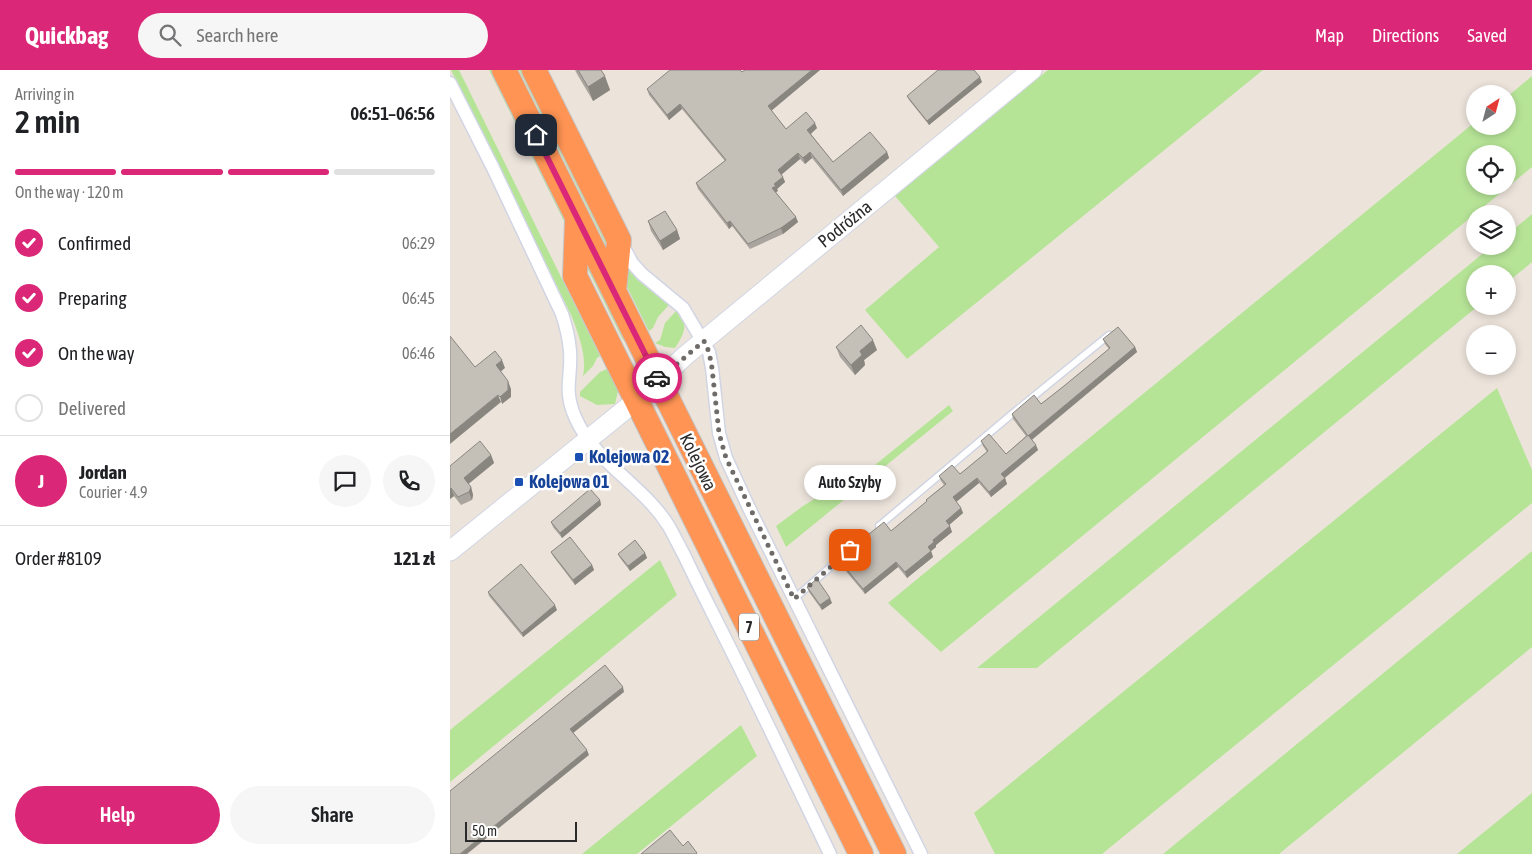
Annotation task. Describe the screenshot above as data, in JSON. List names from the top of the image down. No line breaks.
{"streets":{"highway":["Kolejowa","7"],"street":["Podróżna"]},"crossings":[["Podróżna","Kolejowa"]],"places":{"transit":["Kolejowa 02","Kolejowa 01"],"other":["Auto Szyby"]},"scale_bar":"50 m","north":"top right","page":{"header":"Quickbag","search":"Search here","nav":["Map","Directions","Saved"],"heading":["2 min","Arriving in","06:51–06:56"],"panel":["Jordan","Courier · 4.9","Order #8109","121 zł"],"map_buttons":["+","−"],"bar":"On the way · 120 m","list":[["Confirmed","06:29"],["Preparing","06:45"],["On the way","06:46"],"Delivered"],"round":"J","bubble":"Auto Szyby","buttons":["Help","Share"],"scale":"50 m"}}
